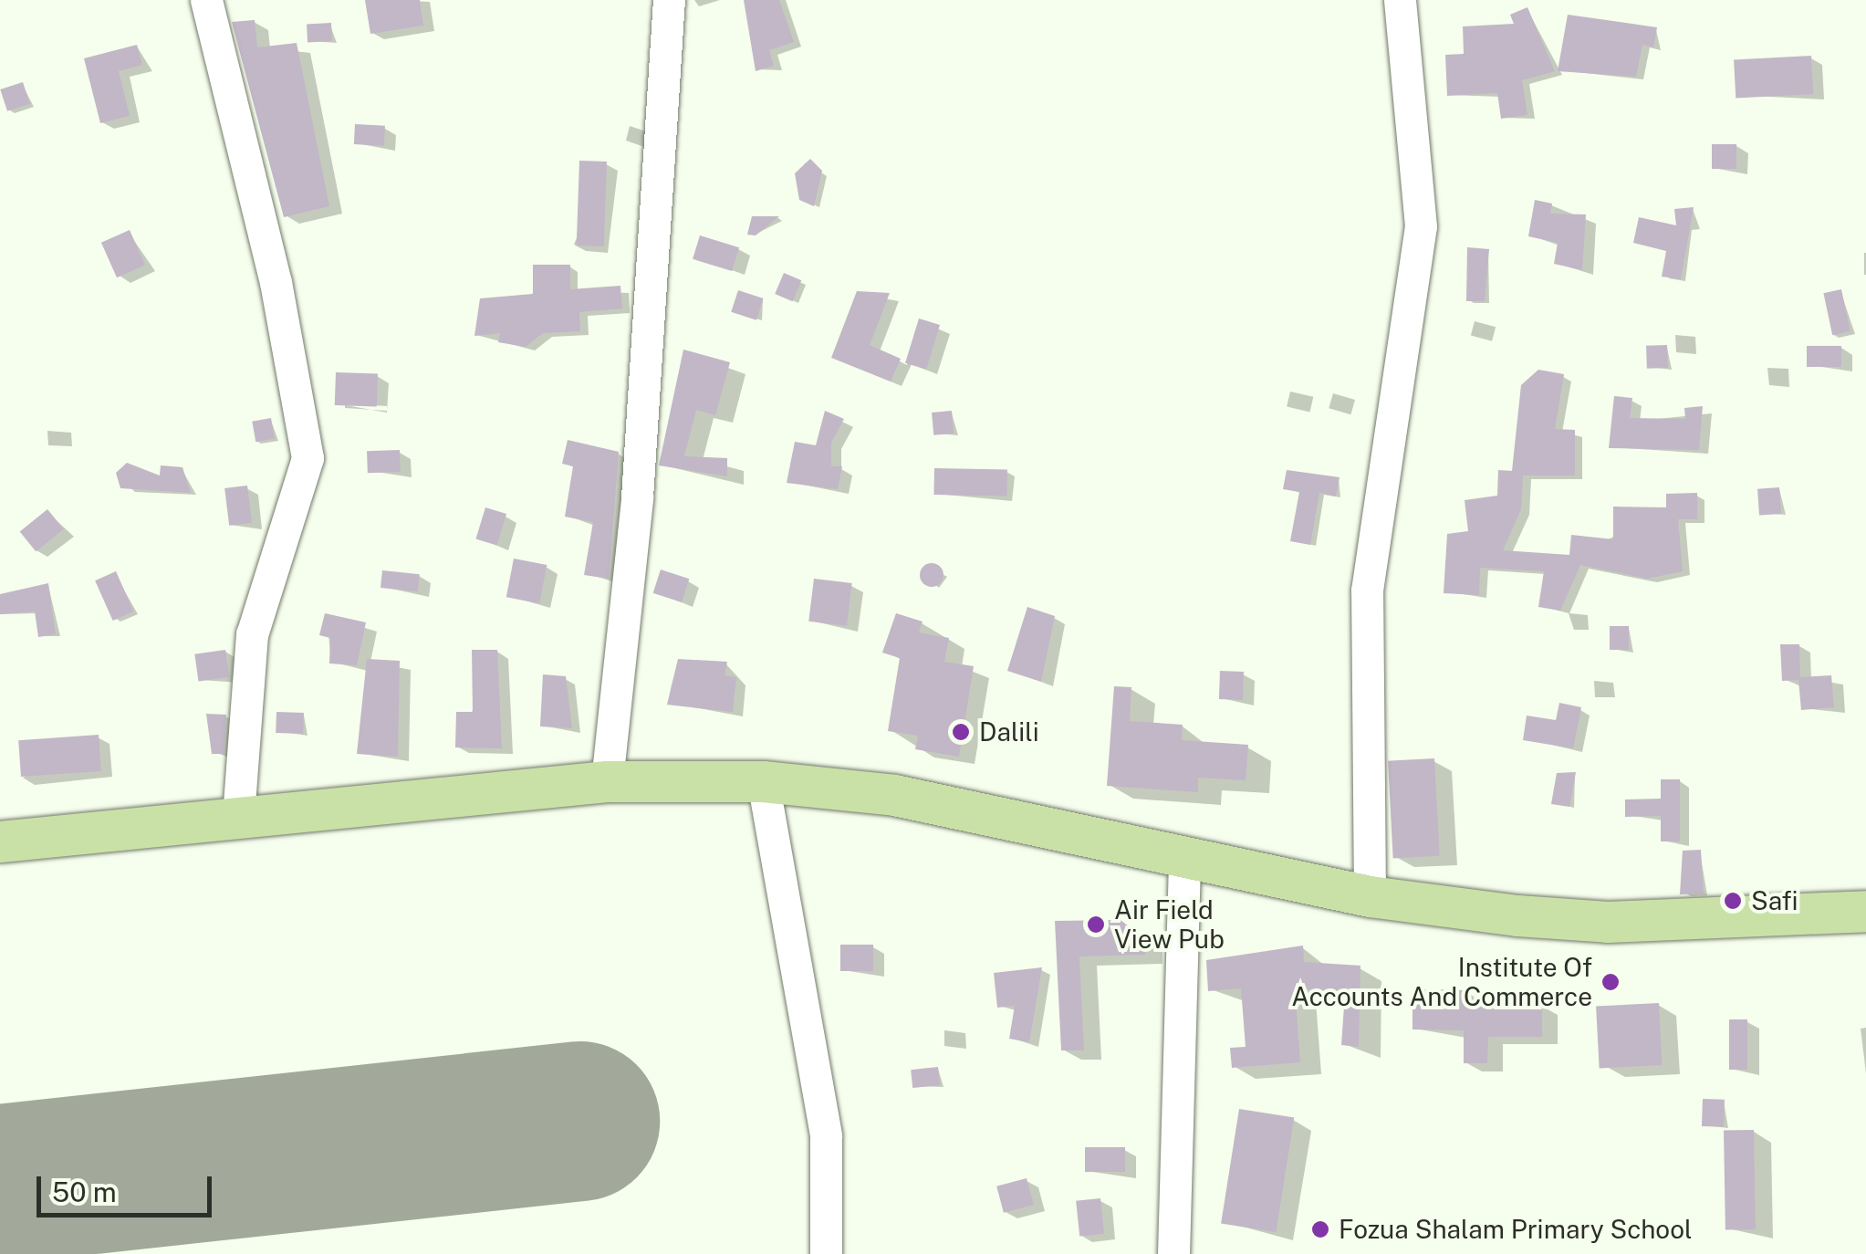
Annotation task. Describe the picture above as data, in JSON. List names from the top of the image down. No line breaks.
{"places":["Dalili","Safi","Air Field View Pub","Institute Of Accounts And Commerce","Fozua Shalam Primary School"],"scale_bar":"50 m"}
